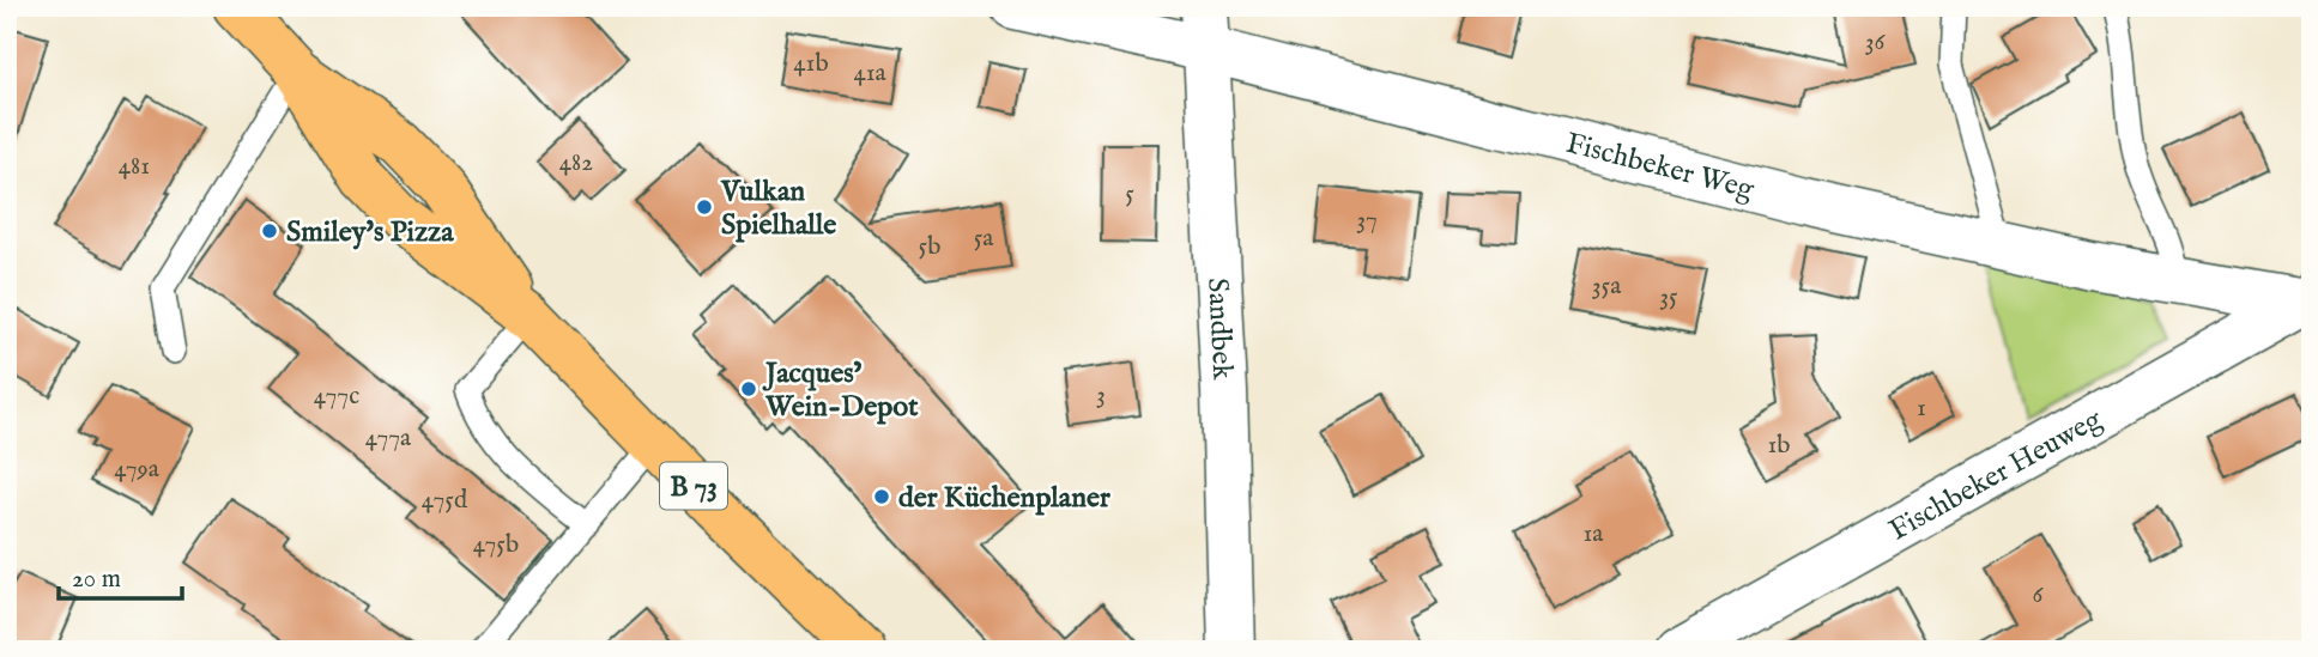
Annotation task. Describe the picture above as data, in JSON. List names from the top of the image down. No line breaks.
{"streets":{"main road":["B 73"],"street":["Fischbeker Weg","Sandbek","Fischbeker Heuweg"]},"crossings":[["Fischbeker Weg","Sandbek"],["Fischbeker Weg","Fischbeker Heuweg"]],"places":["Vulkan Spielhalle","Smiley's Pizza","Jacques’ Wein-Depot","der Küchenplaner"],"house_numbers":["36","41b","41a","482","481","5","37","5a","5b","35a","35","3","477c","1","477a","1b","479a","475d","1a","475b","6"],"scale_bar":"20 m"}
